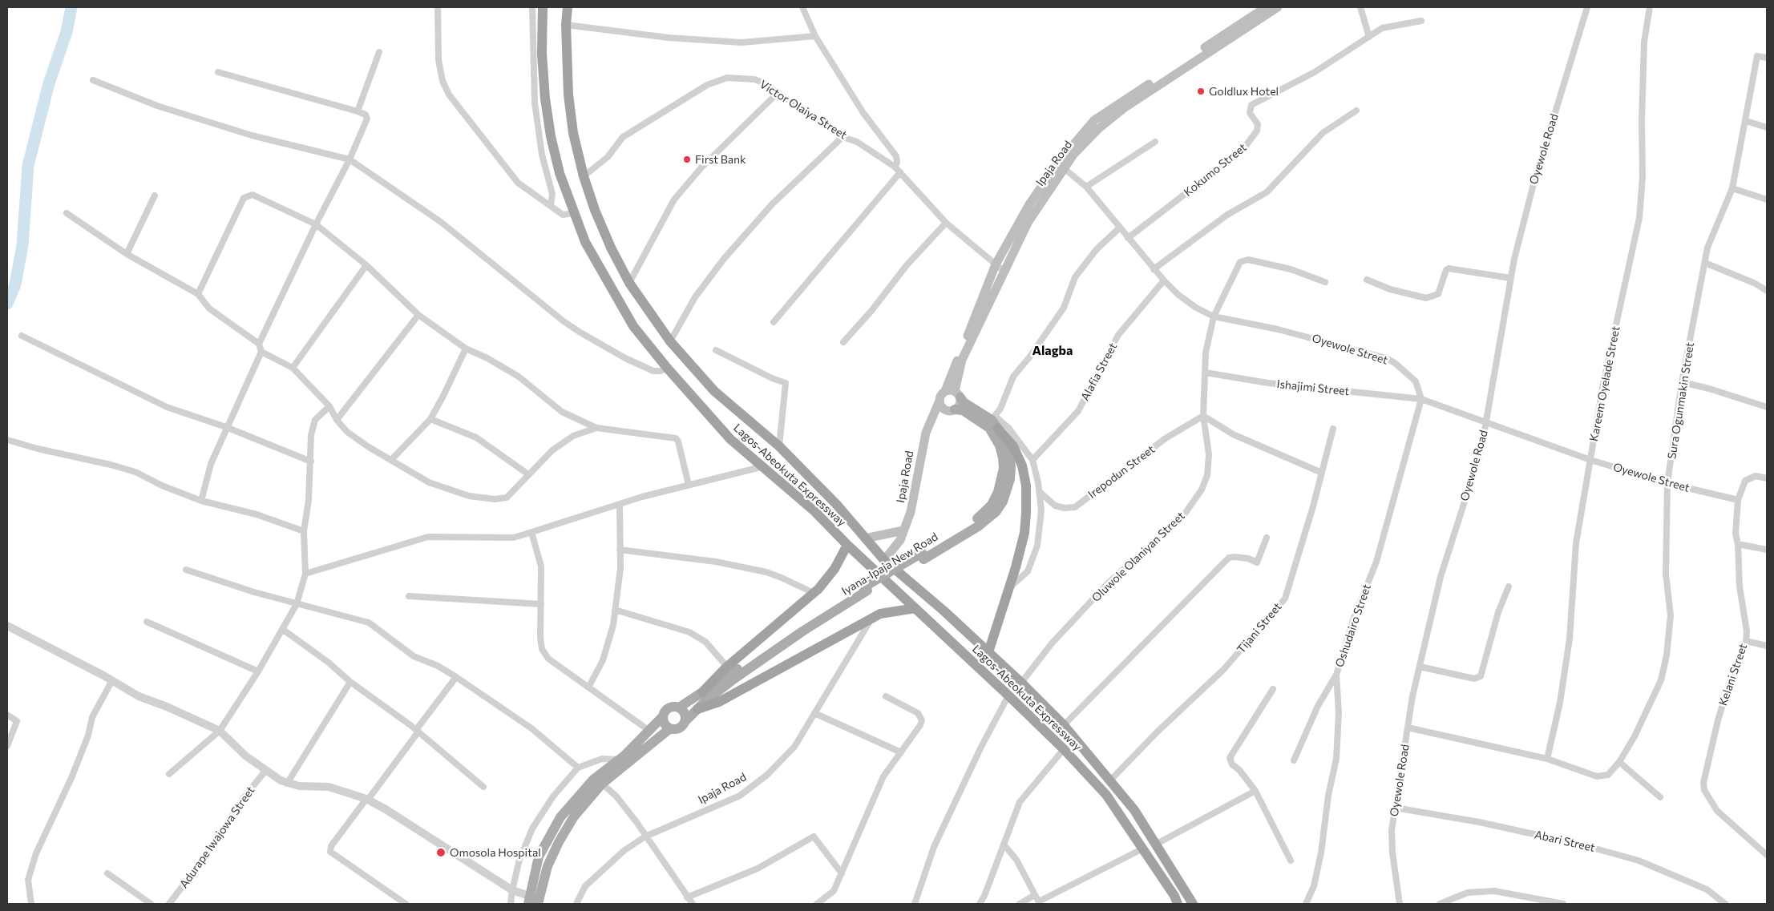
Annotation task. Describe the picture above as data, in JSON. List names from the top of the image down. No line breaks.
{"streets":{"highway":["Lagos-Abeokuta Expressway"],"main road":["Ipaja Road","Iyana-Ipaja New Road"],"street":["Victor Olaiya Street","Oyewole Road","Kokumo Street","Oyewole Street","Alafia Street","Kareem Oyelade Street","Ishajimi Street","Sura Ogunmakin Street","Irepodun Street","Oluwole Olaniyan Street","Oshudairo Street","Tijani Street","Kelani Street","Adurape Iwajowa Street","Abari Street"]},"crossings":[["Victor Olaiya Street","Ipaja Road"],["Victor Olaiya Street","Lagos-Abeokuta Expressway"],["Oyewole Road","Oyewole Street"],["Oyewole Road","Abari Street"],["Ipaja Road","Oyewole Street"],["Ipaja Road","Lagos-Abeokuta Expressway"],["Ipaja Road","Iyana-Ipaja New Road"],["Kokumo Street","Oyewole Street"],["Oyewole Street","Alafia Street"],["Oyewole Street","Kareem Oyelade Street"],["Oyewole Street","Ishajimi Street"],["Oyewole Street","Sura Ogunmakin Street"],["Oyewole Street","Oluwole Olaniyan Street"],["Oyewole Street","Oshudairo Street"],["Oyewole Street","Kelani Street"],["Kareem Oyelade Street","Sura Ogunmakin Street"],["Ishajimi Street","Oluwole Olaniyan Street"],["Ishajimi Street","Oshudairo Street"],["Irepodun Street","Oluwole Olaniyan Street"],["Lagos-Abeokuta Expressway","Oluwole Olaniyan Street"],["Lagos-Abeokuta Expressway","Tijani Street"]],"districts":["Alagba"],"places":["Goldlux Hotel","First Bank","Omosola Hospital"]}
